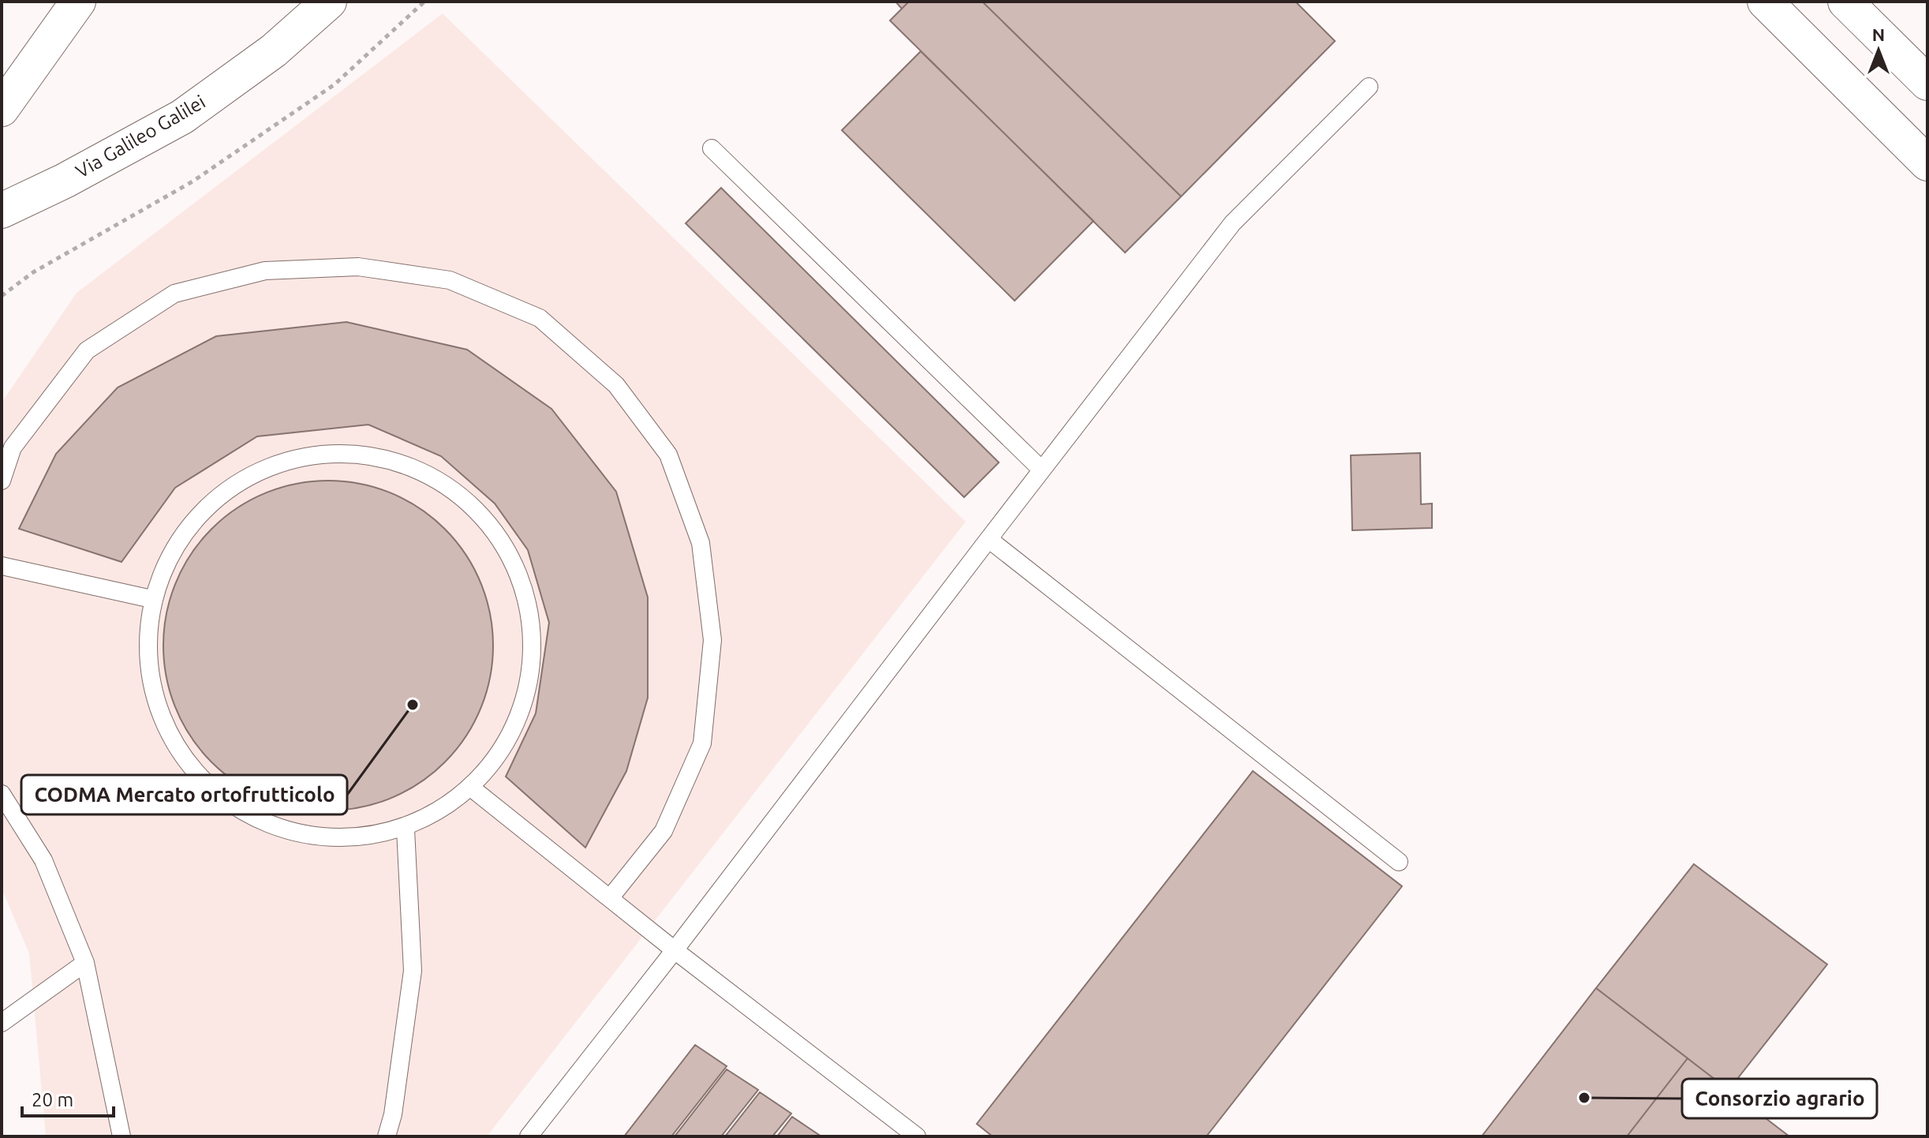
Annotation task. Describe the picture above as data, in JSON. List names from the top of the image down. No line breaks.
{"streets":{"main road":["Via Galileo Galilei"]},"places":["CODMA Mercato ortofrutticolo","Consorzio agrario"],"scale_bar":"20 m","north":"top"}
